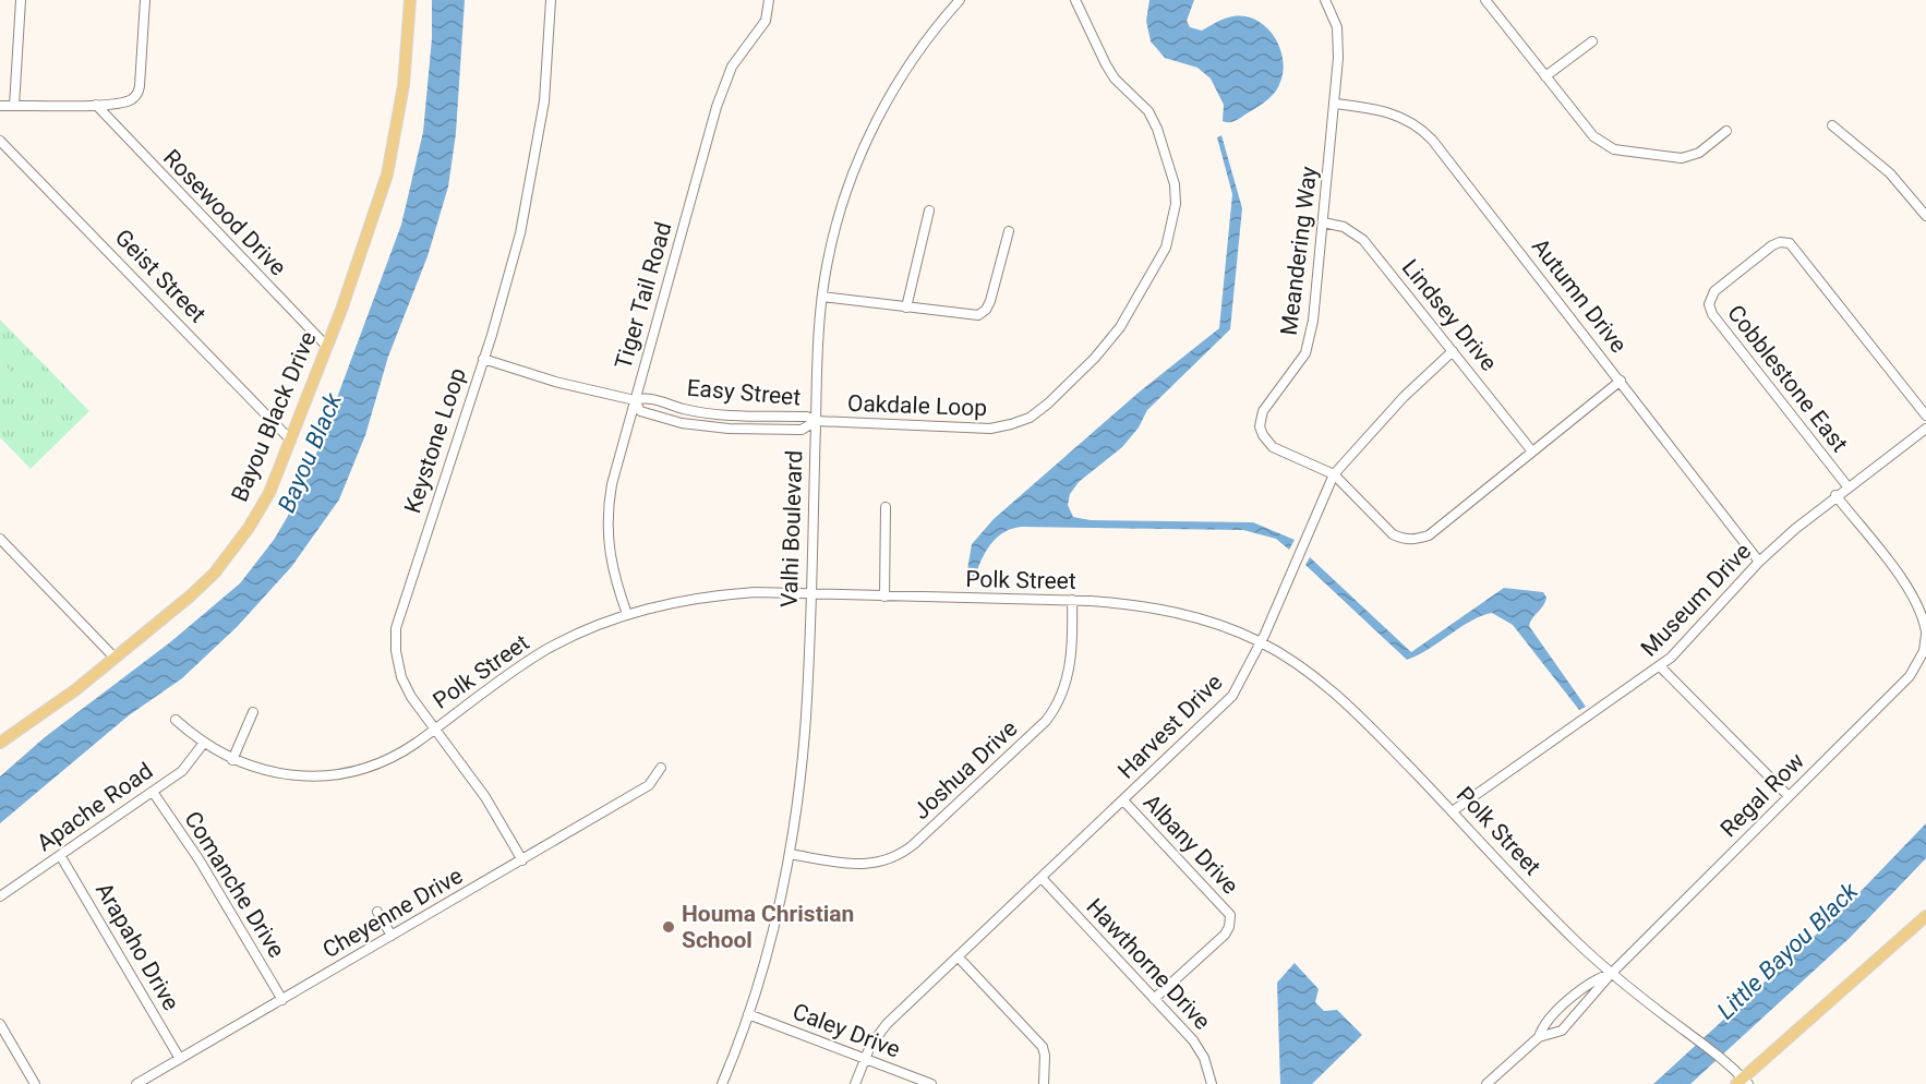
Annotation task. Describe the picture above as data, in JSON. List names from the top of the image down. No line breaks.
{"streets":{"main road":["Bayou Black Drive"],"street":["Rosewood Drive","Meandering Way","Geist Street","Tiger Tail Road","Autumn Drive","Lindsey Drive","Cobblestone East","Easy Street","Oakdale Loop","Keystone Loop","Valhi Boulevard","Polk Street","Museum Drive","Harvest Drive","Joshua Drive","Regal Row","Apache Road","Albany Drive","Comanche Drive","Cheyenne Drive","Arapaho Drive","Hawthorne Drive","Caley Drive"]},"crossings":[["Rosewood Drive","Bayou Black Drive"],["Meandering Way","Autumn Drive"],["Meandering Way","Lindsey Drive"],["Meandering Way","Harvest Drive"],["Geist Street","Bayou Black Drive"],["Tiger Tail Road","Easy Street"],["Tiger Tail Road","Polk Street"],["Autumn Drive","Museum Drive"],["Lindsey Drive","Harvest Drive"],["Cobblestone East","Museum Drive"],["Easy Street","Oakdale Loop"],["Easy Street","Keystone Loop"],["Easy Street","Valhi Boulevard"],["Oakdale Loop","Valhi Boulevard"],["Keystone Loop","Polk Street"],["Keystone Loop","Cheyenne Drive"],["Valhi Boulevard","Polk Street"],["Valhi Boulevard","Joshua Drive"],["Valhi Boulevard","Caley Drive"],["Polk Street","Museum Drive"],["Polk Street","Harvest Drive"],["Polk Street","Joshua Drive"],["Polk Street","Regal Row"],["Polk Street","Apache Road"],["Museum Drive","Regal Row"],["Harvest Drive","Albany Drive"],["Harvest Drive","Hawthorne Drive"],["Harvest Drive","Caley Drive"],["Apache Road","Comanche Drive"],["Apache Road","Arapaho Drive"],["Albany Drive","Hawthorne Drive"],["Comanche Drive","Cheyenne Drive"],["Cheyenne Drive","Arapaho Drive"]],"water":["Bayou Black","Little Bayou Black"],"places":["Houma Christian School"]}
